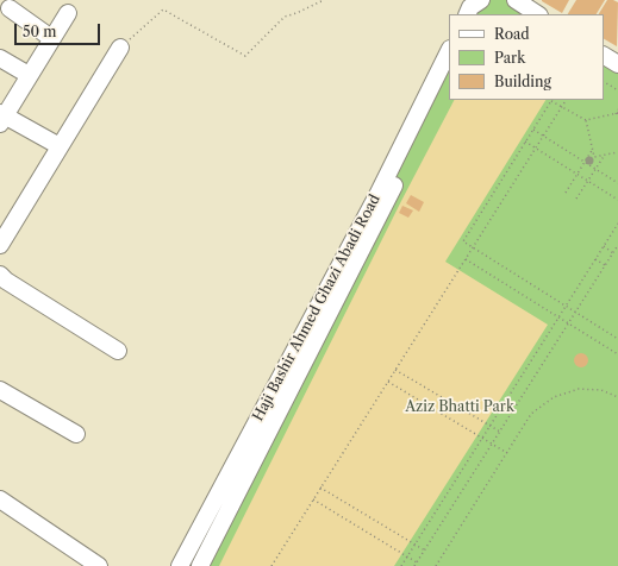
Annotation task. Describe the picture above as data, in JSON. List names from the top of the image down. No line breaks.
{"streets":{"street":["Haji Bashir Ahmed Ghazi Abadi Road"]},"parks":["Aziz Bhatti Park"],"legend":["Road","Park","Building"],"scale_bar":"50 m"}
